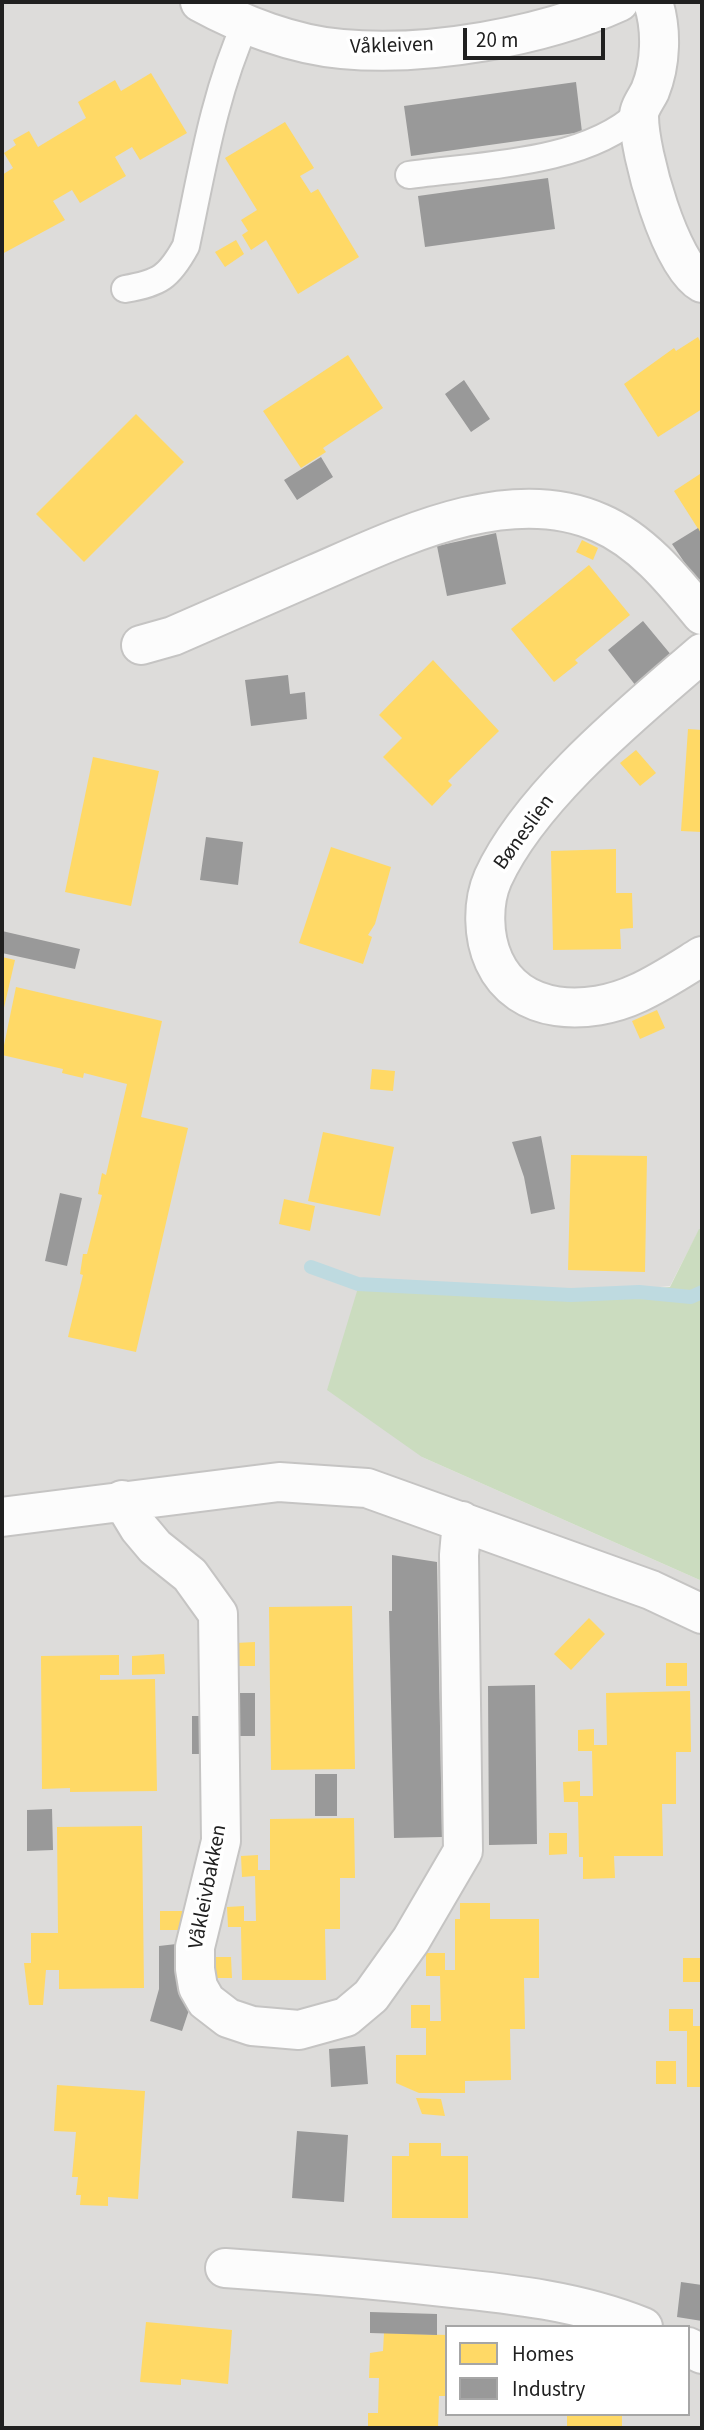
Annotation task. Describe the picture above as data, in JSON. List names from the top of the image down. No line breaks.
{"streets":{"street":["Våkleiven","Bøneslien","Våkleivbakken"]},"legend":["Homes","Industry"],"scale_bar":"20 m"}
